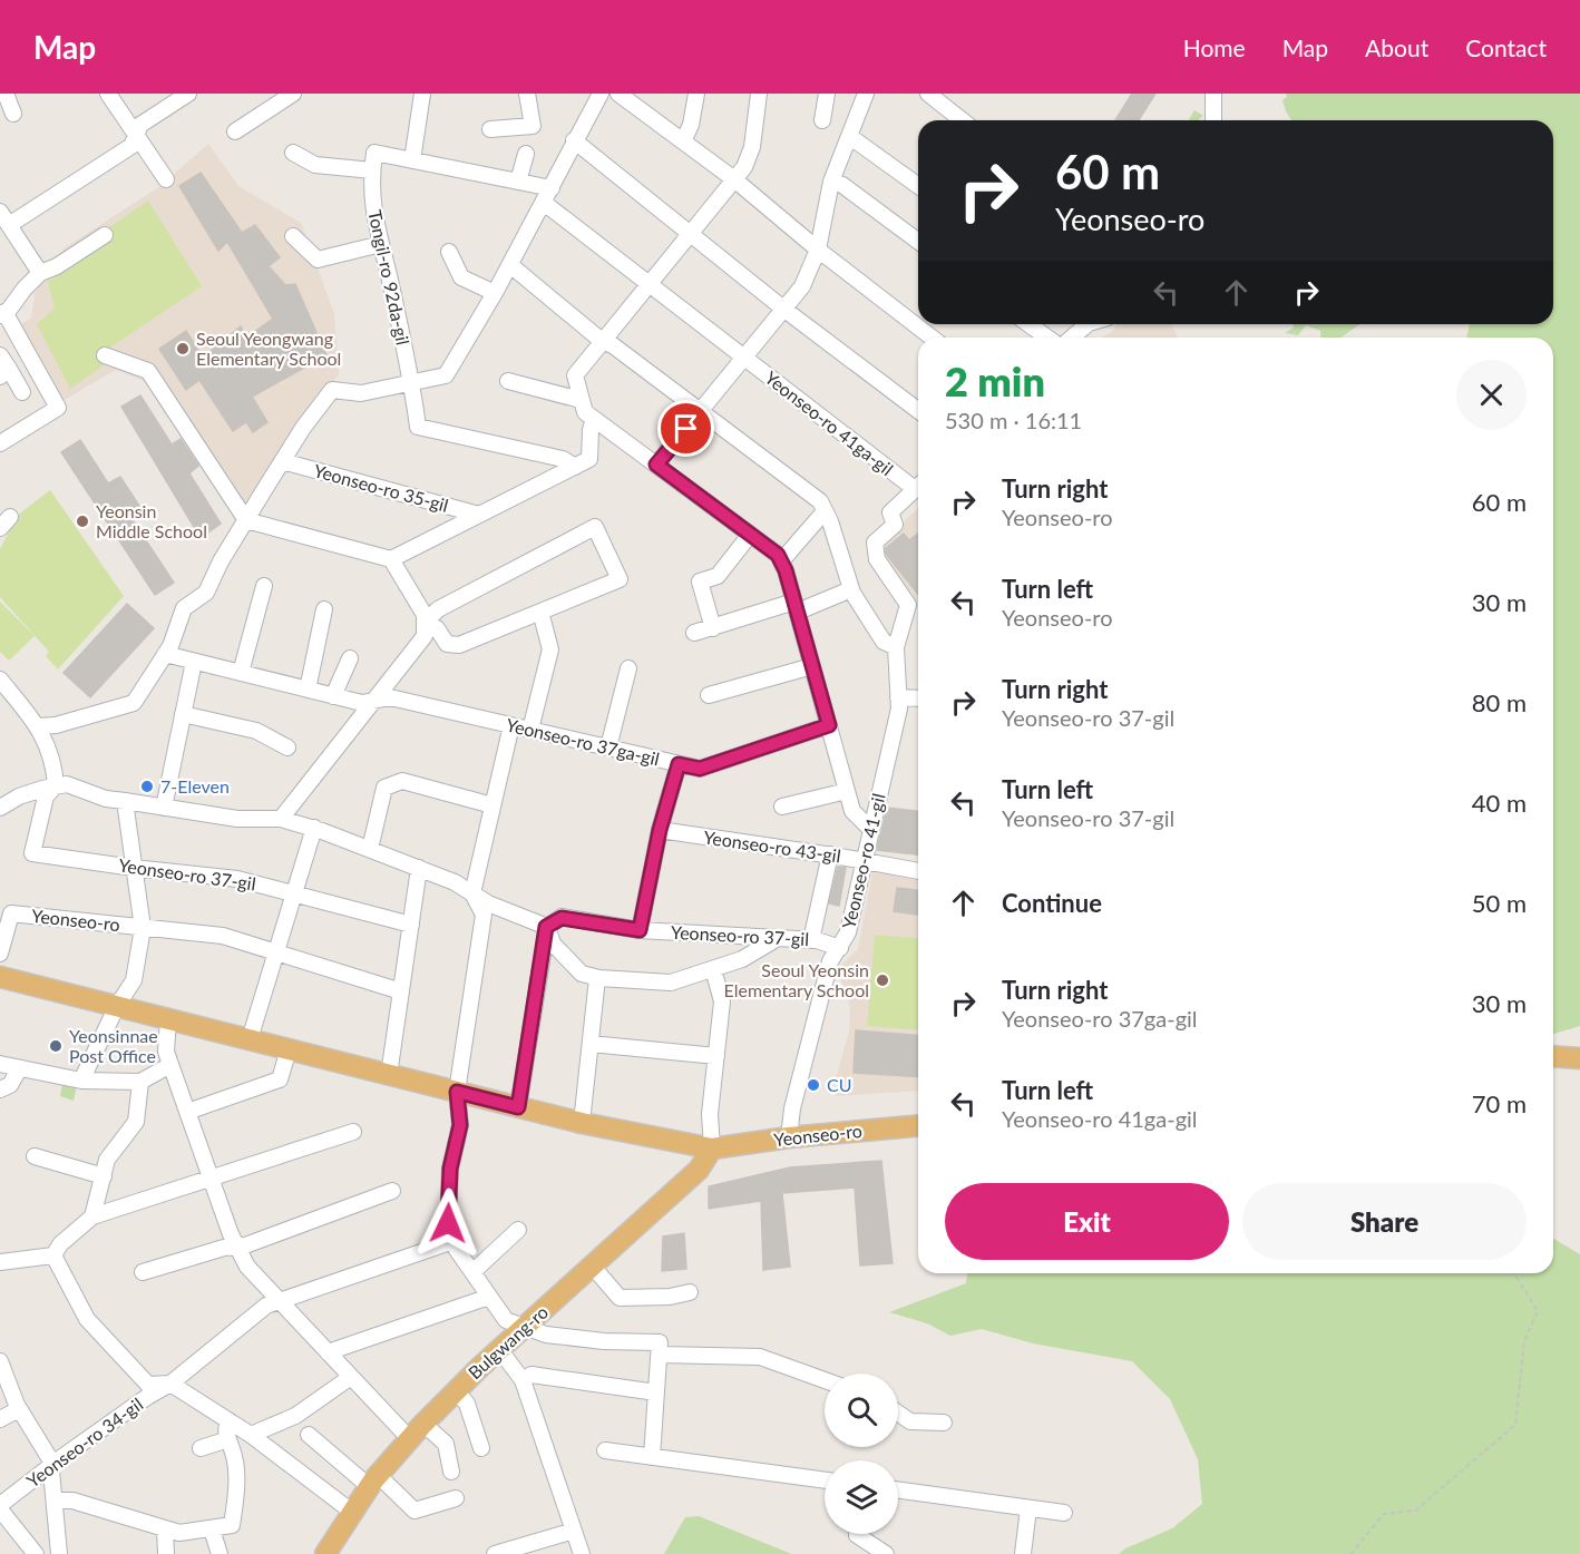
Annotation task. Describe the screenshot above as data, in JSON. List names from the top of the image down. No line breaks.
{"streets":{"main road":["Yeonseo-ro","Bulgwang-ro"],"street":["Tongil-ro 92da-gil","Yeonseo-ro 41ga-gil","Yeonseo-ro 35-gil","Yeonseo-ro 37ga-gil","Yeonseo-ro 43-gil","Yeonseo-ro 41-gil","Yeonseo-ro 37-gil","Yeonseo-ro 34-gil"]},"crossings":[["Yeonseo-ro 43-gil","Yeonseo-ro 41-gil"],["Yeonseo-ro 41-gil","Yeonseo-ro 37-gil"],["Yeonseo-ro 41-gil","Yeonseo-ro"],["Yeonseo-ro 37-gil","Yeonseo-ro"],["Yeonseo-ro","Bulgwang-ro"]],"places":["Seoul Yeongwang Elementary School","Yeonsin Middle School","7-Eleven","Seoul Yeonsin Elementary School","Yeonsinnae Post Office","CU"],"page":{"header":"Map","nav":["Home","Map","About","Contact"],"turn":["60 m","Yeonseo-ro"],"heading":["2 min","530 m · 16:11"],"list":[{"name":"Turn right","note":"Yeonseo-ro","value":"60 m"},{"name":"Turn left","note":"Yeonseo-ro","value":"30 m"},{"name":"Turn right","note":"Yeonseo-ro 37-gil","value":"80 m"},{"name":"Turn left","note":"Yeonseo-ro 37-gil","value":"40 m"},{"name":"Continue","value":"50 m"},{"name":"Turn right","note":"Yeonseo-ro 37ga-gil","value":"30 m"},{"name":"Turn left","note":"Yeonseo-ro 41ga-gil","value":"70 m"}],"buttons":["Exit","Share"]}}
